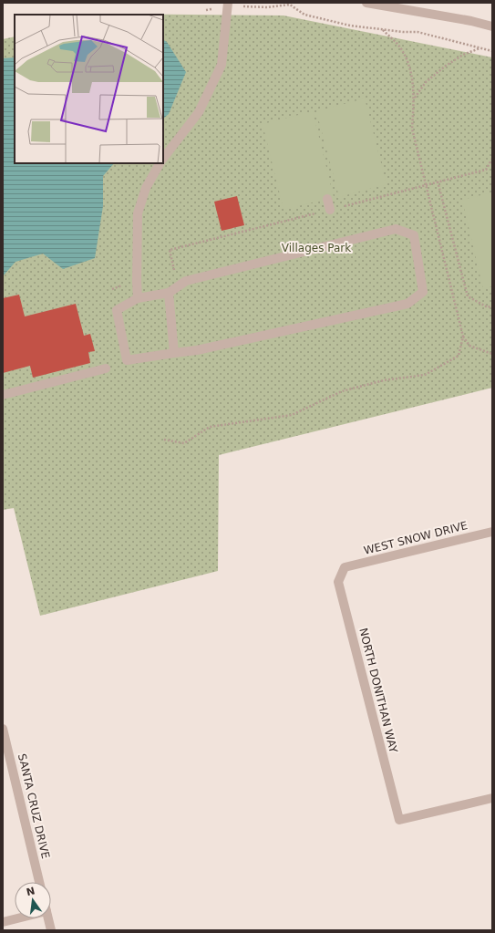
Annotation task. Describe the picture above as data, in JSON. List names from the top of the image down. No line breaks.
{"streets":{"street":["WEST SNOW DRIVE","NORTH DONITHAN WAY","SANTA CRUZ DRIVE"]},"crossings":[["WEST SNOW DRIVE","NORTH DONITHAN WAY"]],"parks":["Villages Park"],"north":"top"}
